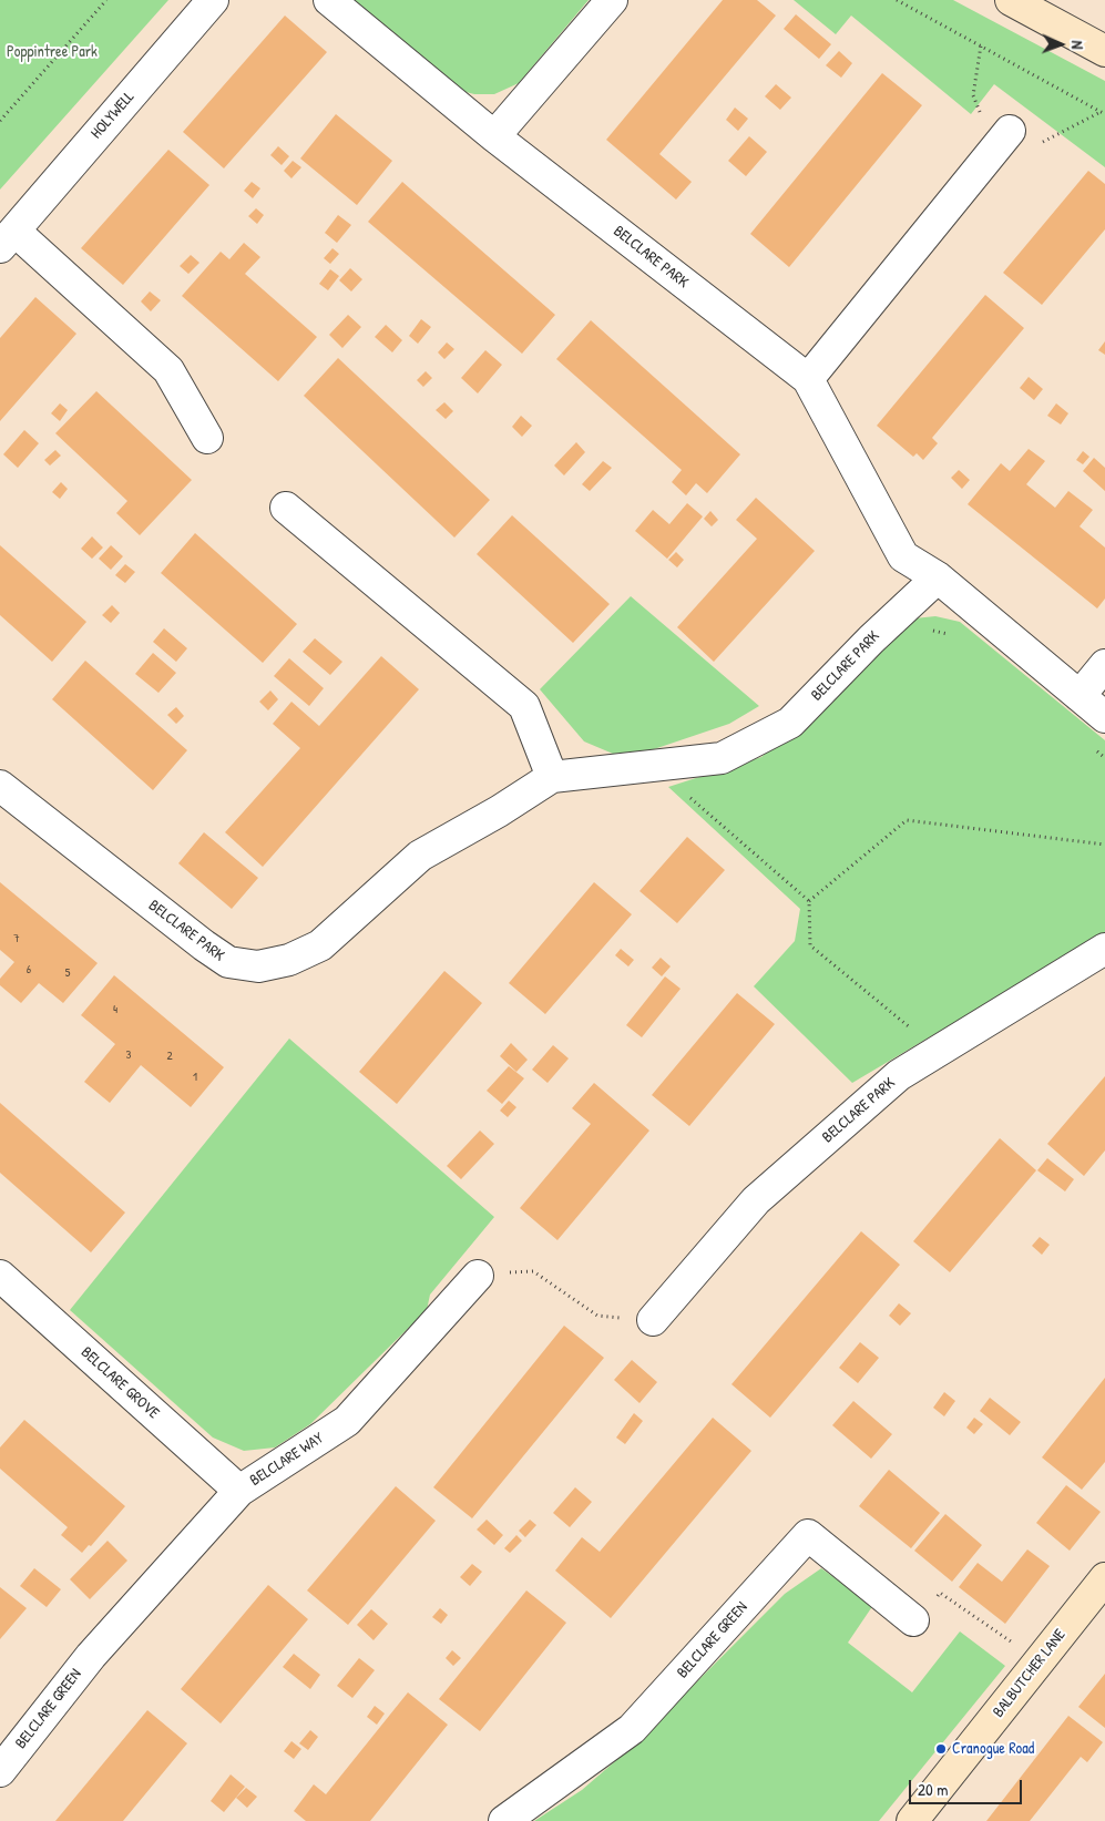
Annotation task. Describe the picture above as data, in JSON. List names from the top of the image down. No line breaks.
{"streets":{"street":["HOLYWELL","BELCLARE PARK","BELCLARE GROVE","BELCLARE WAY","BELCLARE GREEN","BALBUTCHER LANE"]},"crossings":[["BELCLARE GROVE","BELCLARE WAY"],["BELCLARE WAY","BELCLARE GREEN"]],"parks":["Poppintree Park"],"places":["Cranogue Road"],"house_numbers":["7","6","5","4","3","2","1"],"scale_bar":"20 m","north":"right"}
